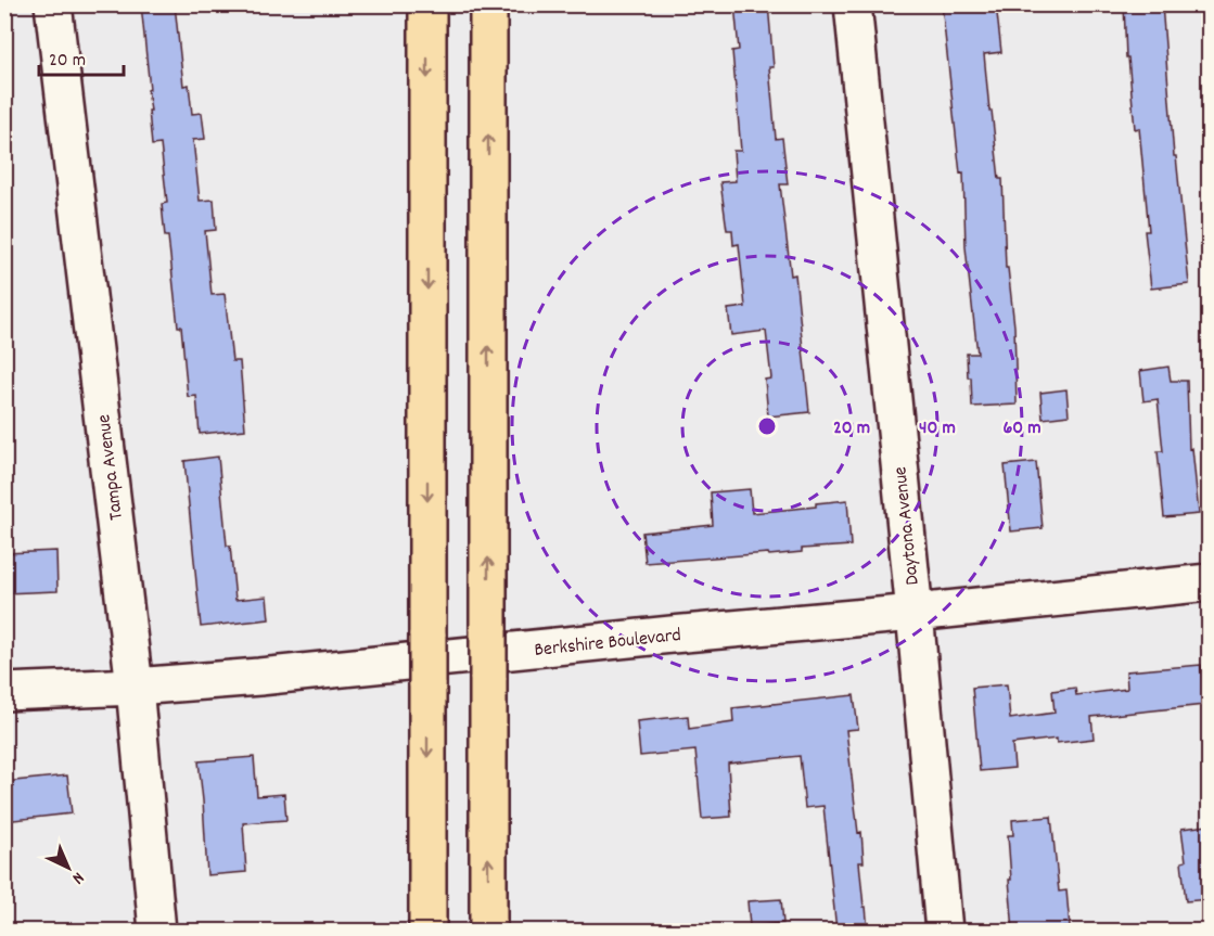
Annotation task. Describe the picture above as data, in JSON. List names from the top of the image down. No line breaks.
{"streets":{"street":["Tampa Avenue","Daytona Avenue","Berkshire Boulevard"]},"crossings":[["Tampa Avenue","Berkshire Boulevard"],["Daytona Avenue","Berkshire Boulevard"]],"scale_bar":"20 m","north":"bottom right","rings":["20 m","40 m","60 m"]}
